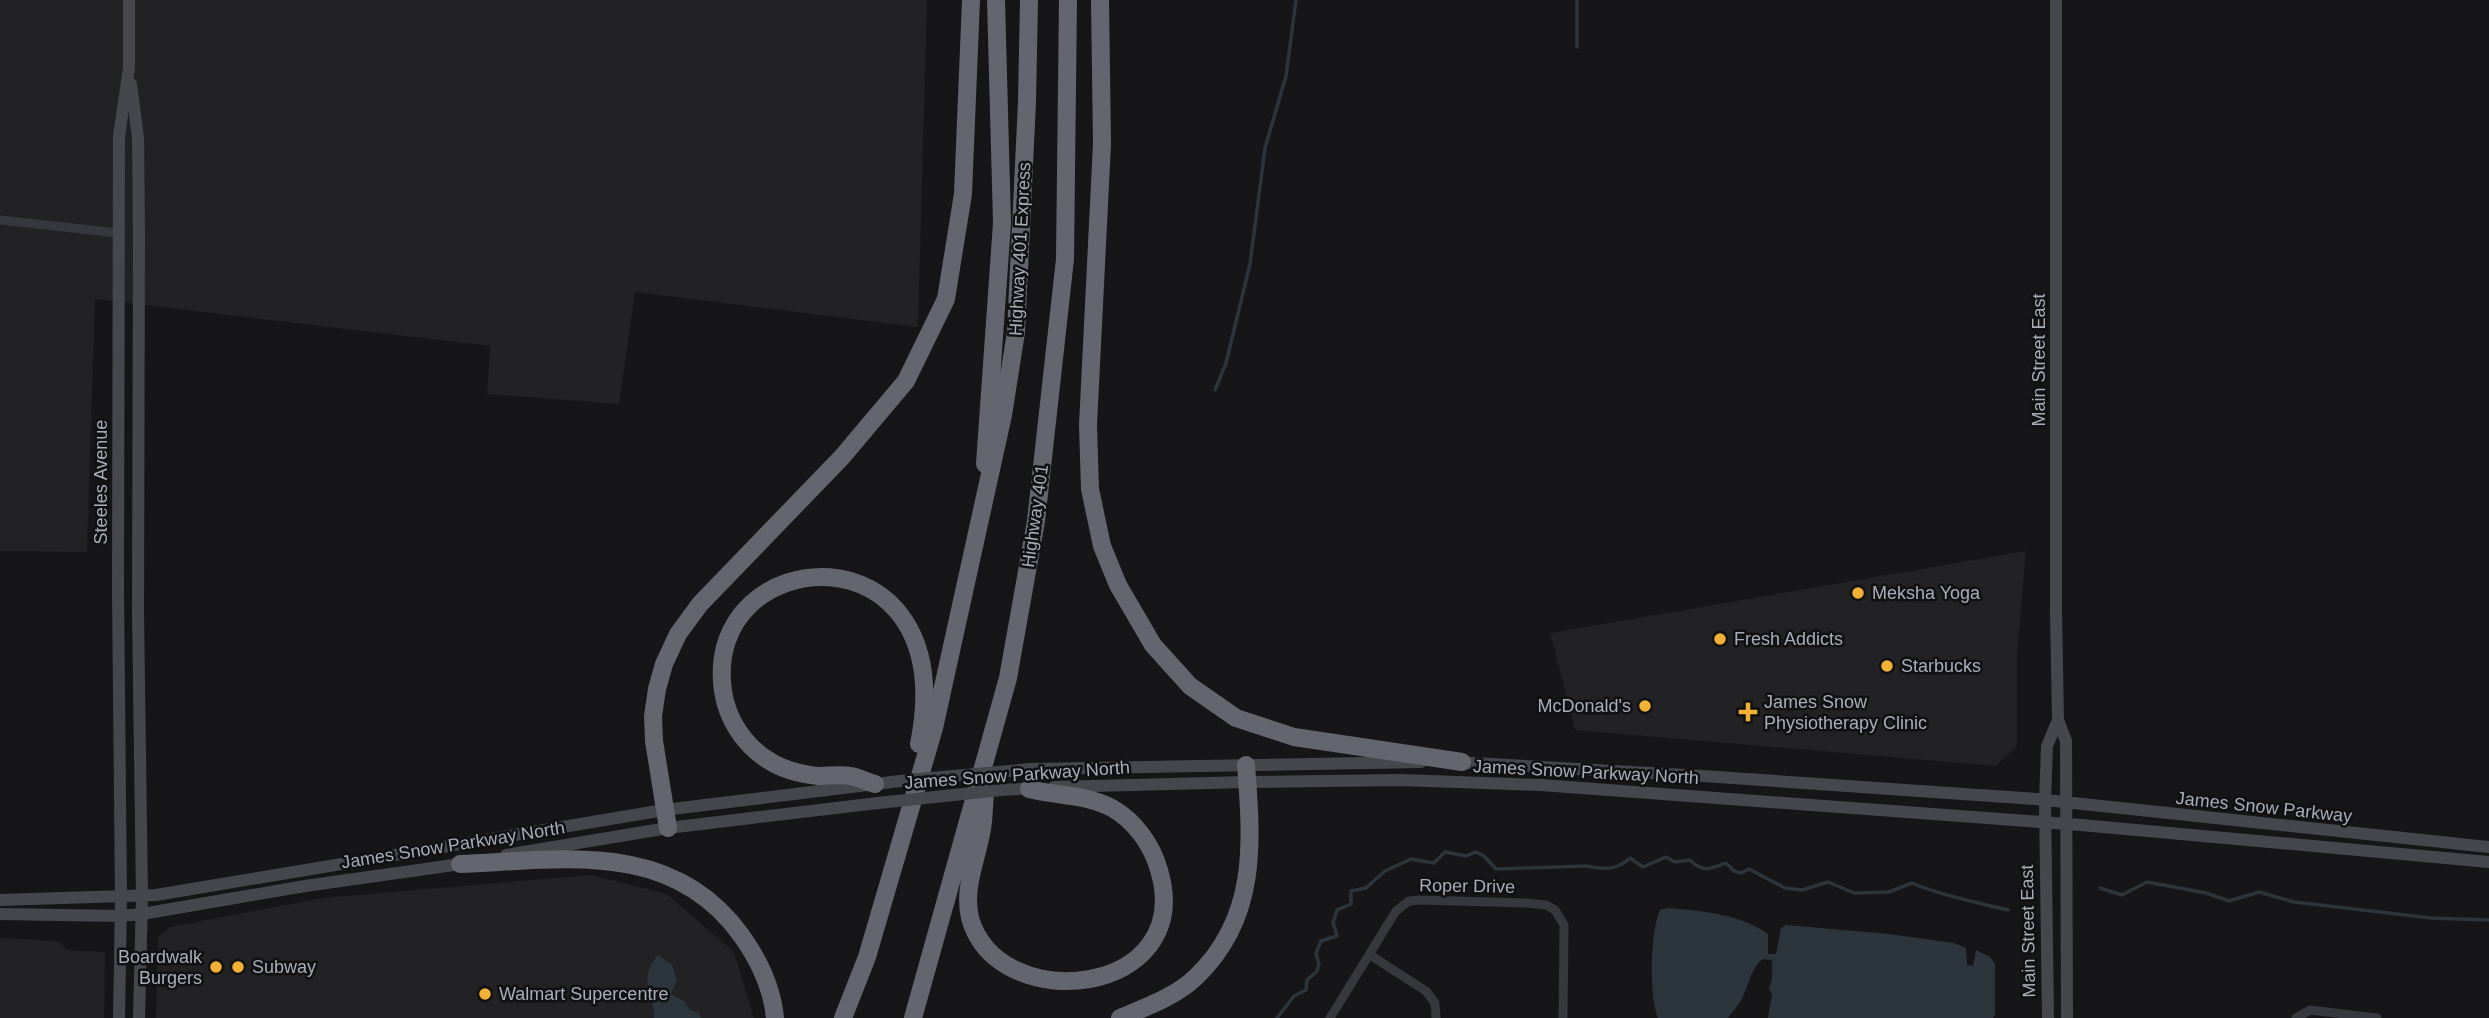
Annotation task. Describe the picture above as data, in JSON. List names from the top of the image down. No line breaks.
{"streets":{"highway":["Highway 401 Express","Highway 401"],"main road":["Main Street East","Steeles Avenue","James Snow Parkway North","James Snow Parkway"],"street":["Roper Drive"]},"crossings":[["Main Street East","James Snow Parkway North"],["Main Street East","James Snow Parkway"],["Steeles Avenue","James Snow Parkway North"],["James Snow Parkway North","James Snow Parkway"]],"places":{"other":["Meksha Yoga","Fresh Addicts","Starbucks","McDonald's","Boardwalk Burgers","Subway","Walmart Supercentre"],"health":["James Snow Physiotherapy Clinic"]}}
